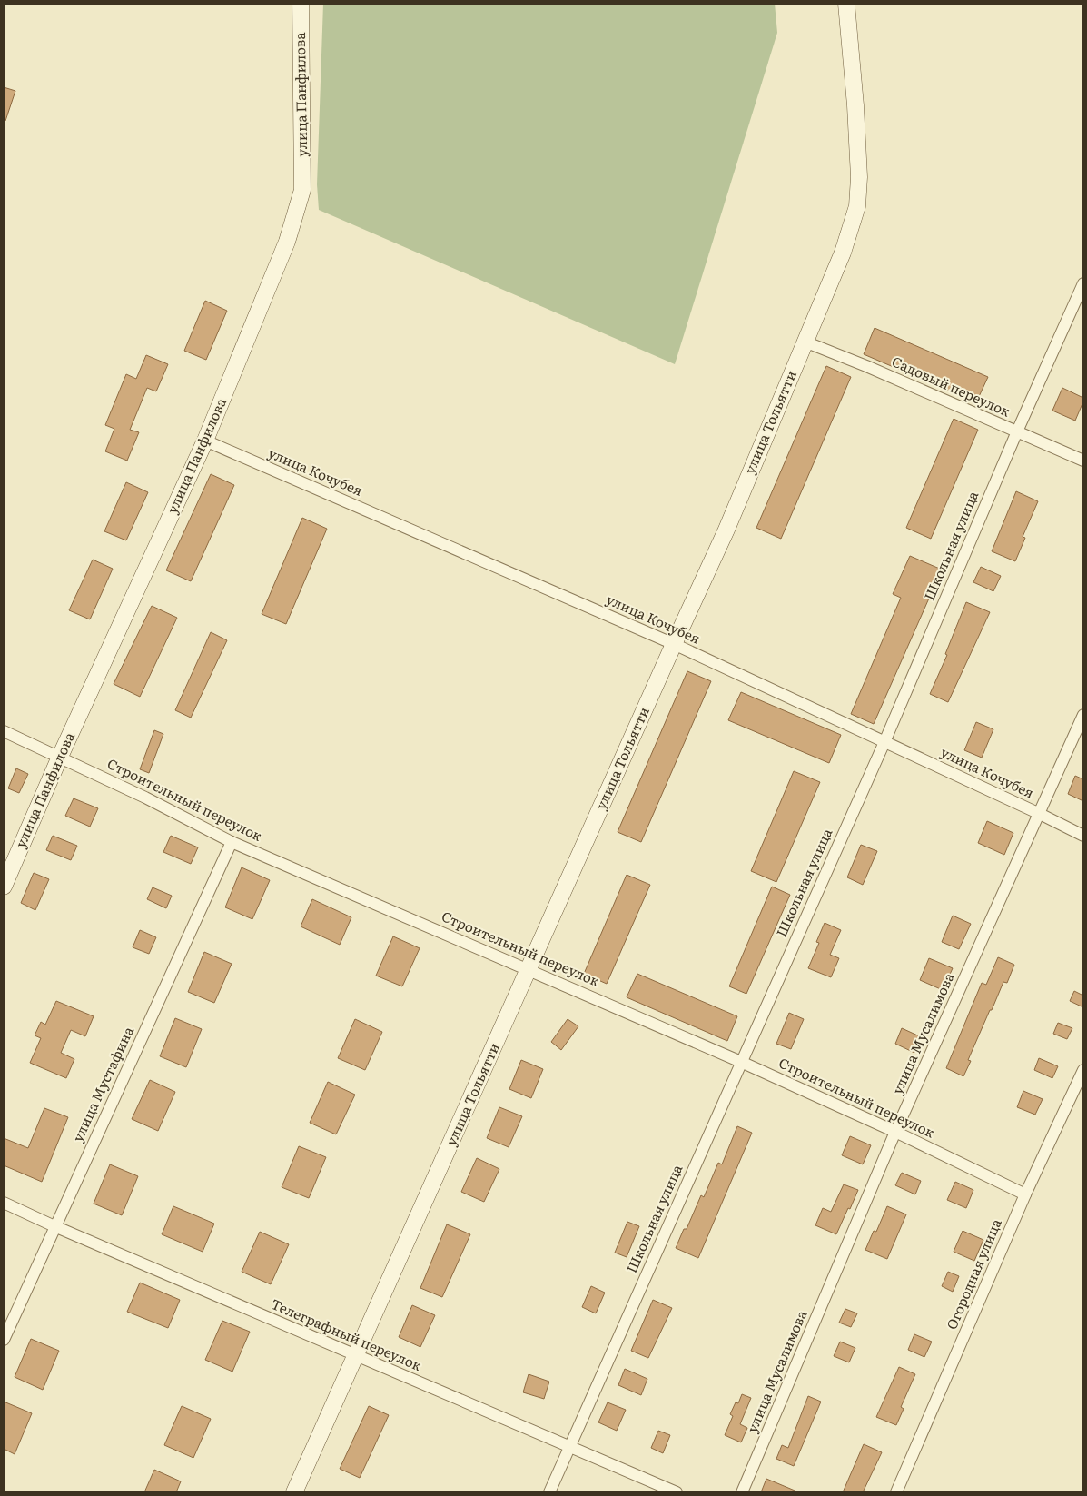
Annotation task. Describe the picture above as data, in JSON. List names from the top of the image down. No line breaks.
{"streets":{"street":["улица Панфилова","Садовый переулок","улица Тольятти","улица Кочубея","Школьная улица","Строительный переулок","улица Мусалимова","улица Мустафина","Огородная улица","Телеграфный переулок"]},"crossings":[["улица Панфилова","улица Кочубея"],["улица Панфилова","Строительный переулок"],["Садовый переулок","улица Тольятти"],["Садовый переулок","Школьная улица"],["улица Тольятти","улица Кочубея"],["улица Тольятти","Строительный переулок"],["улица Тольятти","Телеграфный переулок"],["улица Кочубея","Школьная улица"],["улица Кочубея","улица Мусалимова"],["Школьная улица","Строительный переулок"],["Школьная улица","Телеграфный переулок"],["Строительный переулок","улица Мусалимова"],["Строительный переулок","улица Мустафина"],["Строительный переулок","Огородная улица"],["улица Мустафина","Телеграфный переулок"]]}
